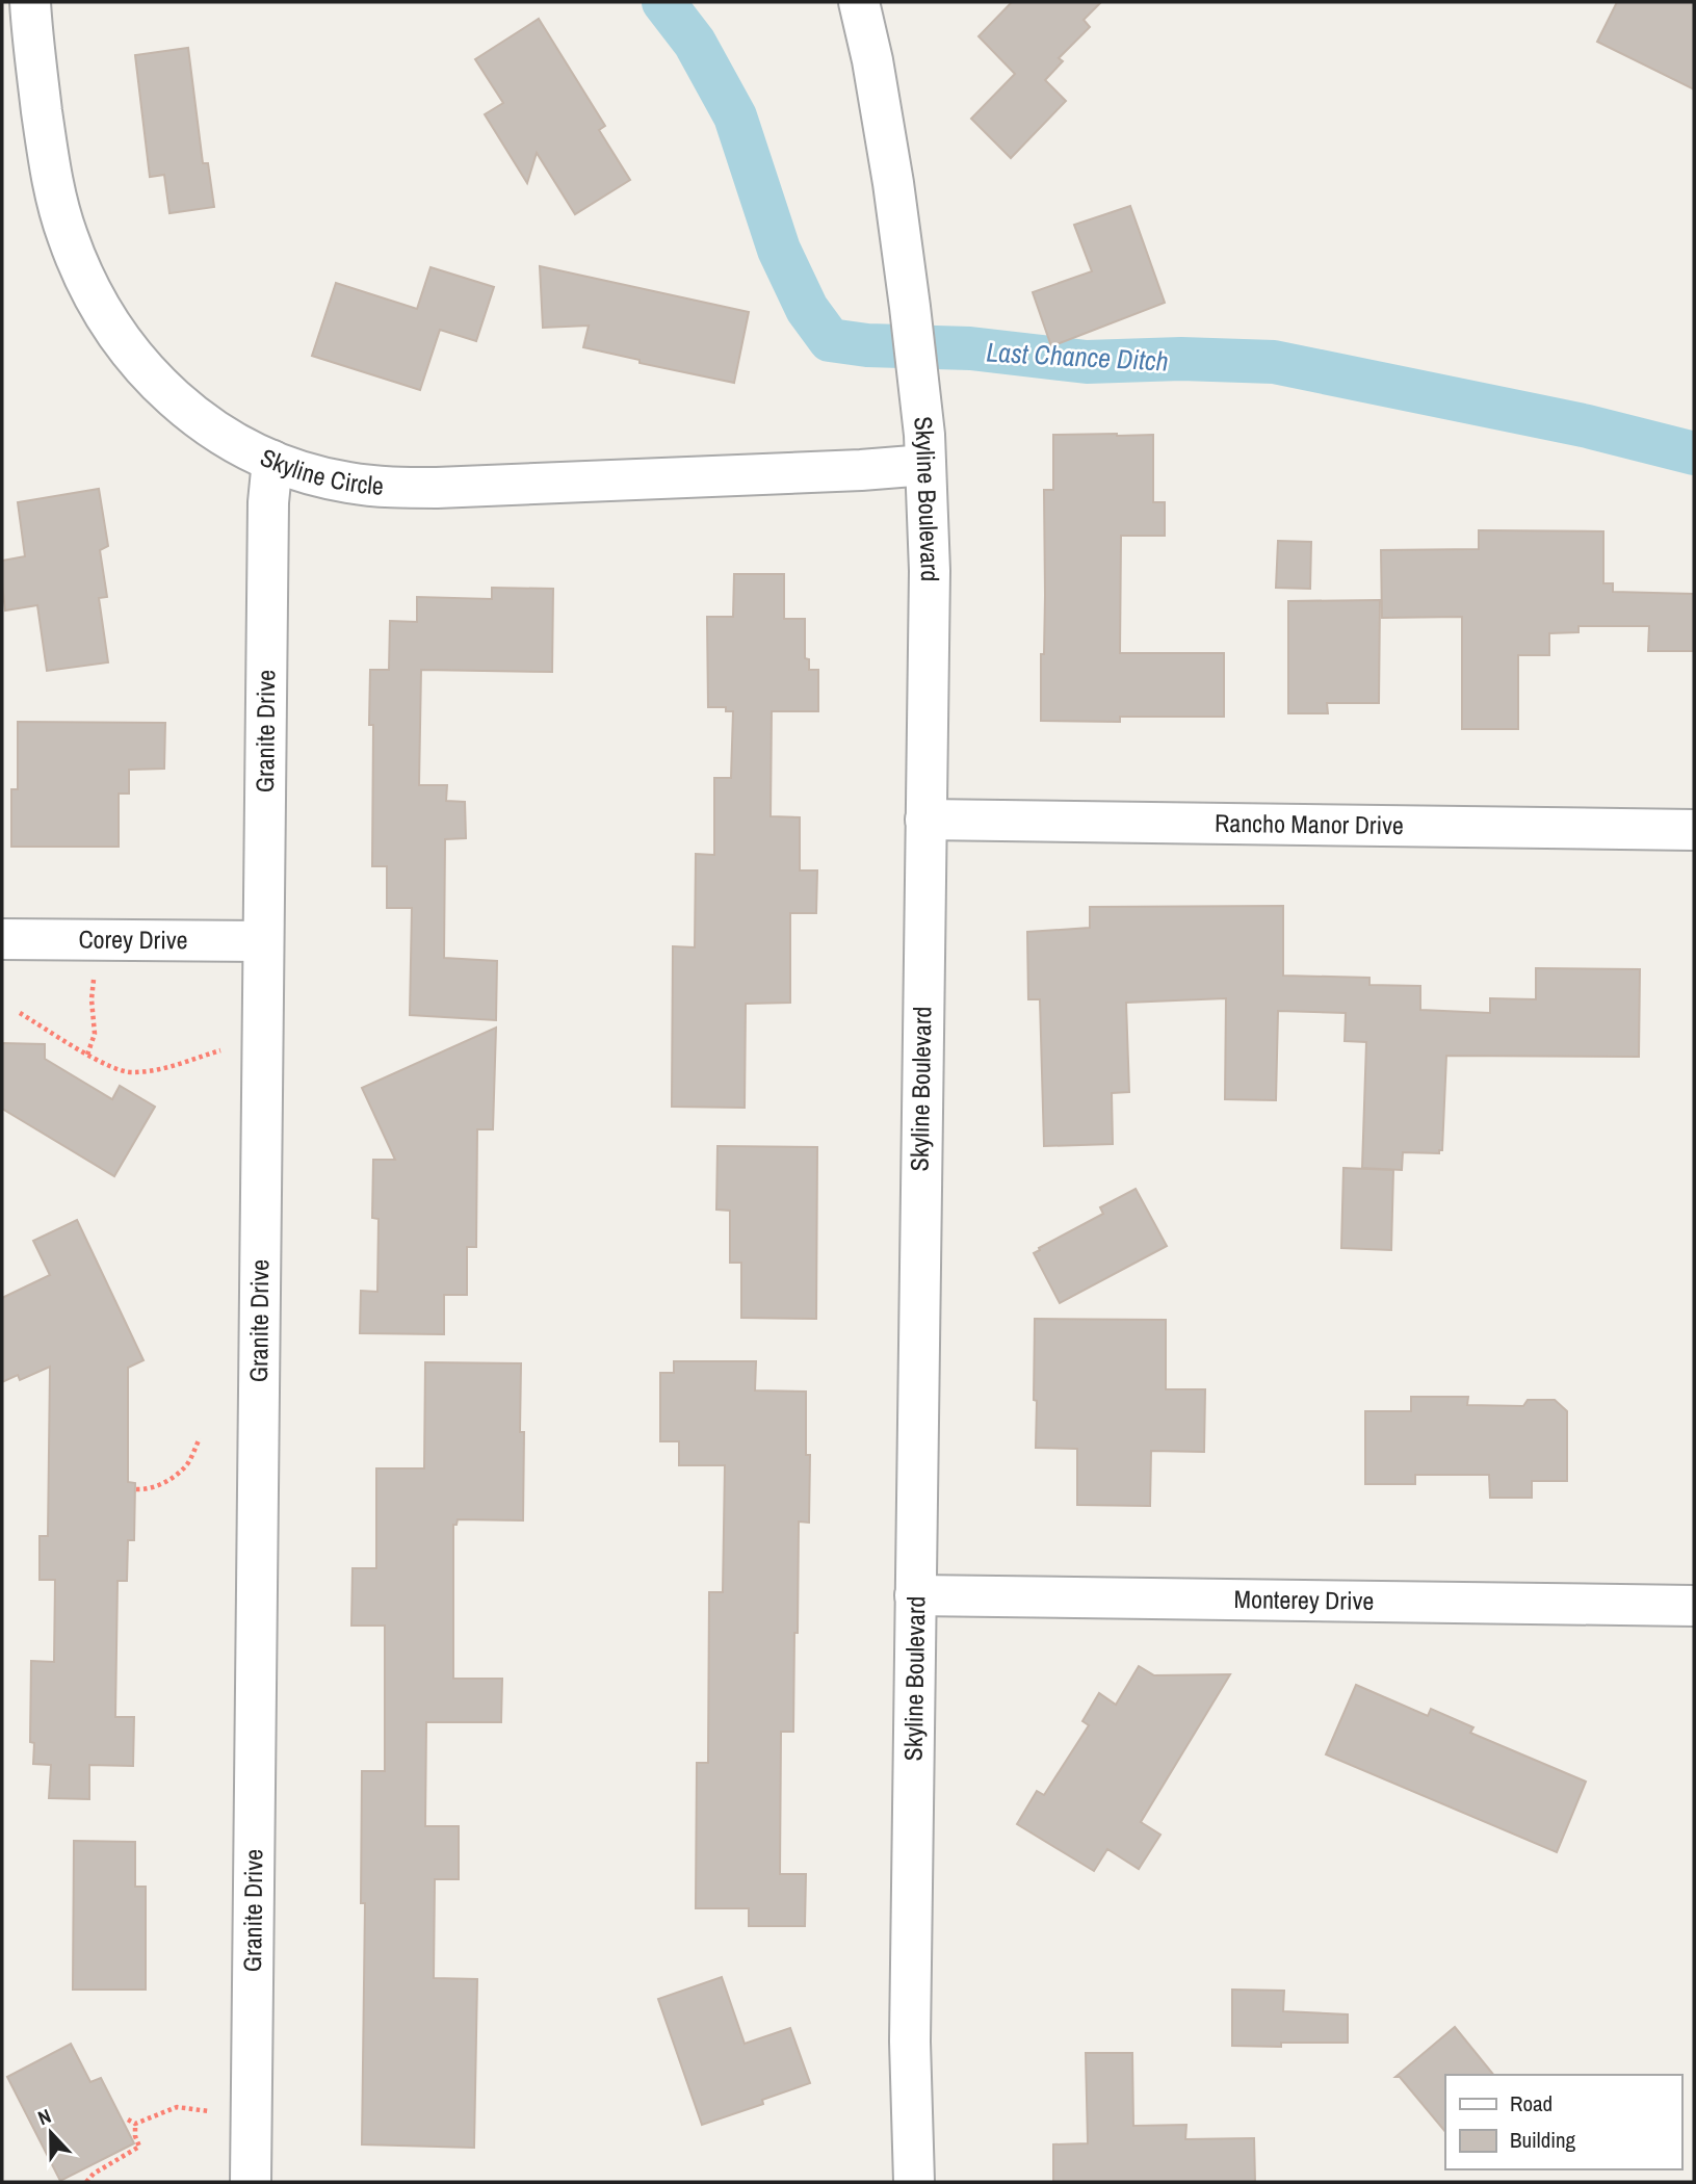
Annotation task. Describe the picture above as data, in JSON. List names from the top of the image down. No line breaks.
{"streets":{"street":["Skyline Circle","Skyline Boulevard","Granite Drive","Rancho Manor Drive","Corey Drive","Monterey Drive"]},"crossings":[["Skyline Circle","Skyline Boulevard"],["Skyline Circle","Granite Drive"],["Skyline Boulevard","Rancho Manor Drive"],["Skyline Boulevard","Monterey Drive"],["Granite Drive","Corey Drive"]],"water":["Last Chance Ditch"],"legend":["Road","Building"],"north":"top"}
